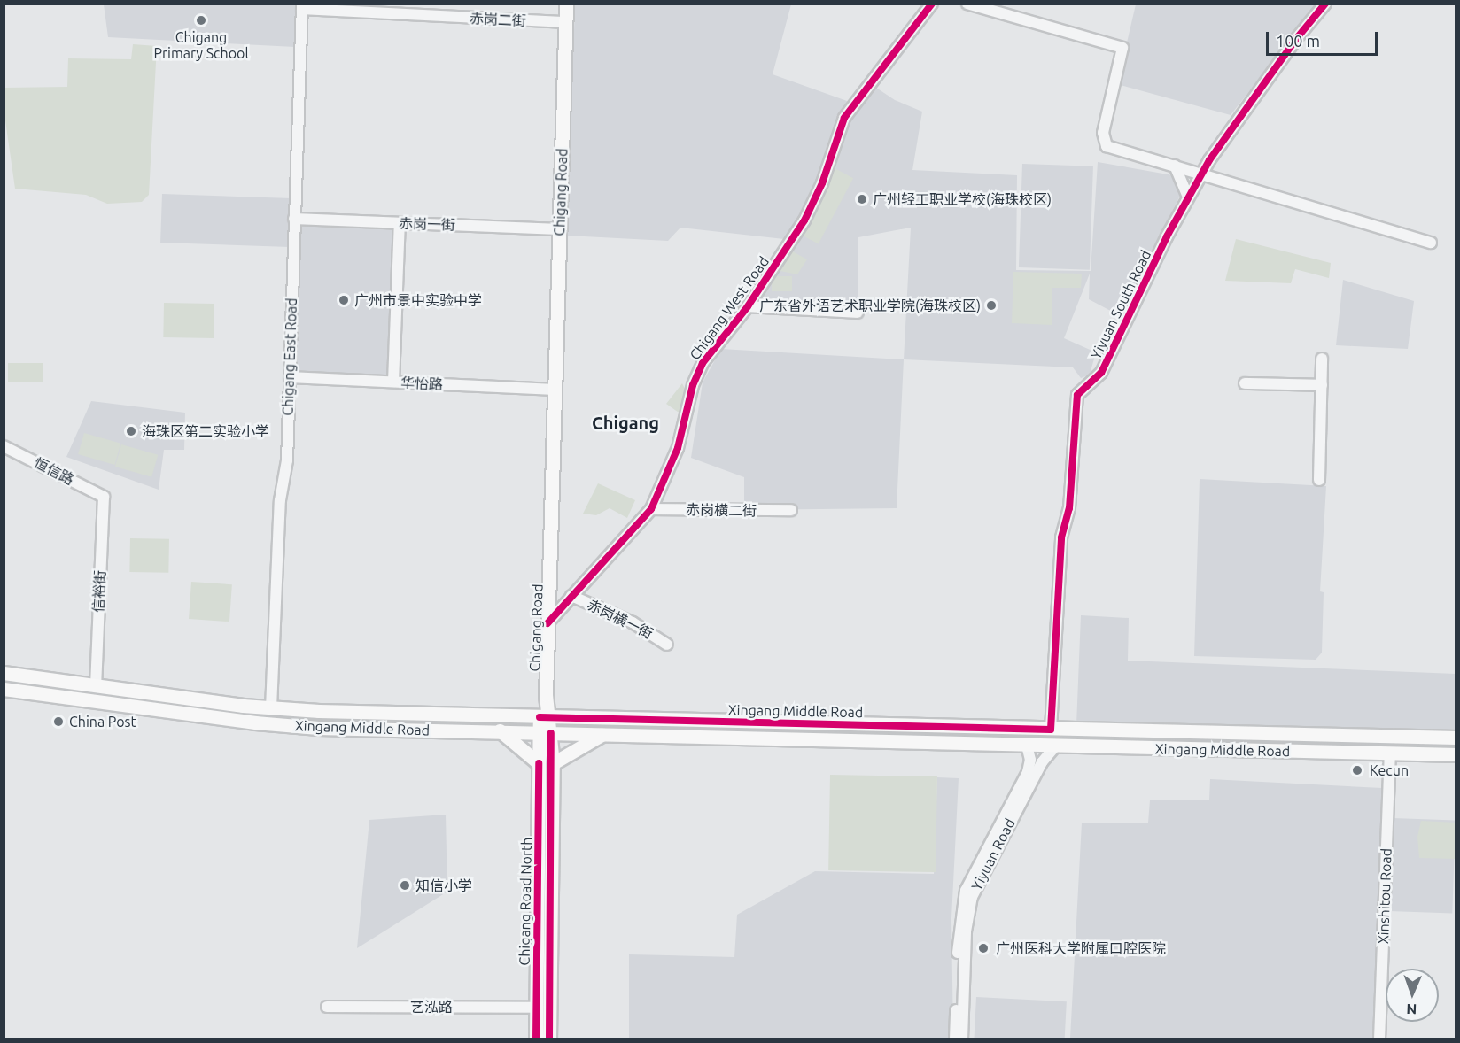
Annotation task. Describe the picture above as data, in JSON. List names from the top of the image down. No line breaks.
{"streets":{"main road":["Chigang Road","Xingang Middle Road","Chigang Road North"],"street":["赤岗二街","赤岗一街","Yiyuan South Road","Chigang West Road","Chigang East Road","华怡路","恒信路","赤岗横二街","信裕街","赤岗横一街","Yiyuan Road","Xinshitou Road","艺泓路"]},"crossings":[["赤岗二街","Chigang Road"],["赤岗二街","Chigang East Road"],["Chigang Road","赤岗一街"],["Chigang Road","Chigang West Road"],["Chigang Road","华怡路"],["Chigang Road","Xingang Middle Road"],["Chigang Road","Chigang Road North"],["赤岗一街","Chigang East Road"],["Yiyuan South Road","Xingang Middle Road"],["Chigang West Road","赤岗横二街"],["Chigang West Road","赤岗横一街"],["Chigang East Road","华怡路"],["Chigang East Road","Xingang Middle Road"],["恒信路","信裕街"],["信裕街","Xingang Middle Road"],["Xingang Middle Road","Yiyuan Road"],["Xingang Middle Road","Xinshitou Road"],["Xingang Middle Road","Chigang Road North"],["Chigang Road North","艺泓路"]],"districts":["Chigang"],"places":["Chigang Primary School","广州轻工职业学校(海珠校区)","广州市景中实验中学","广东省外语艺术职业学院(海珠校区)","海珠区第二实验小学","China Post","Kecun","知信小学","广州医科大学附属口腔医院"],"scale_bar":"100 m","north":"bottom"}
